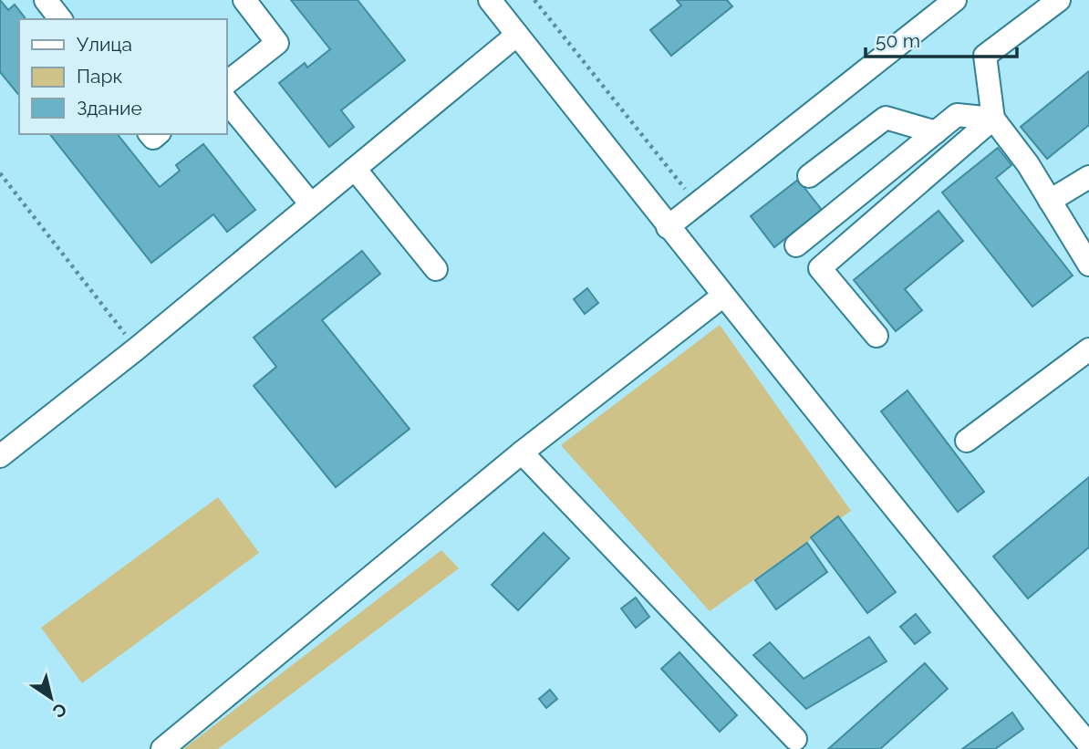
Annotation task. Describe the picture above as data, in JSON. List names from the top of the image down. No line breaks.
{"legend":["Улица","Парк","Здание"],"scale_bar":"50 m","north":"bottom right"}
